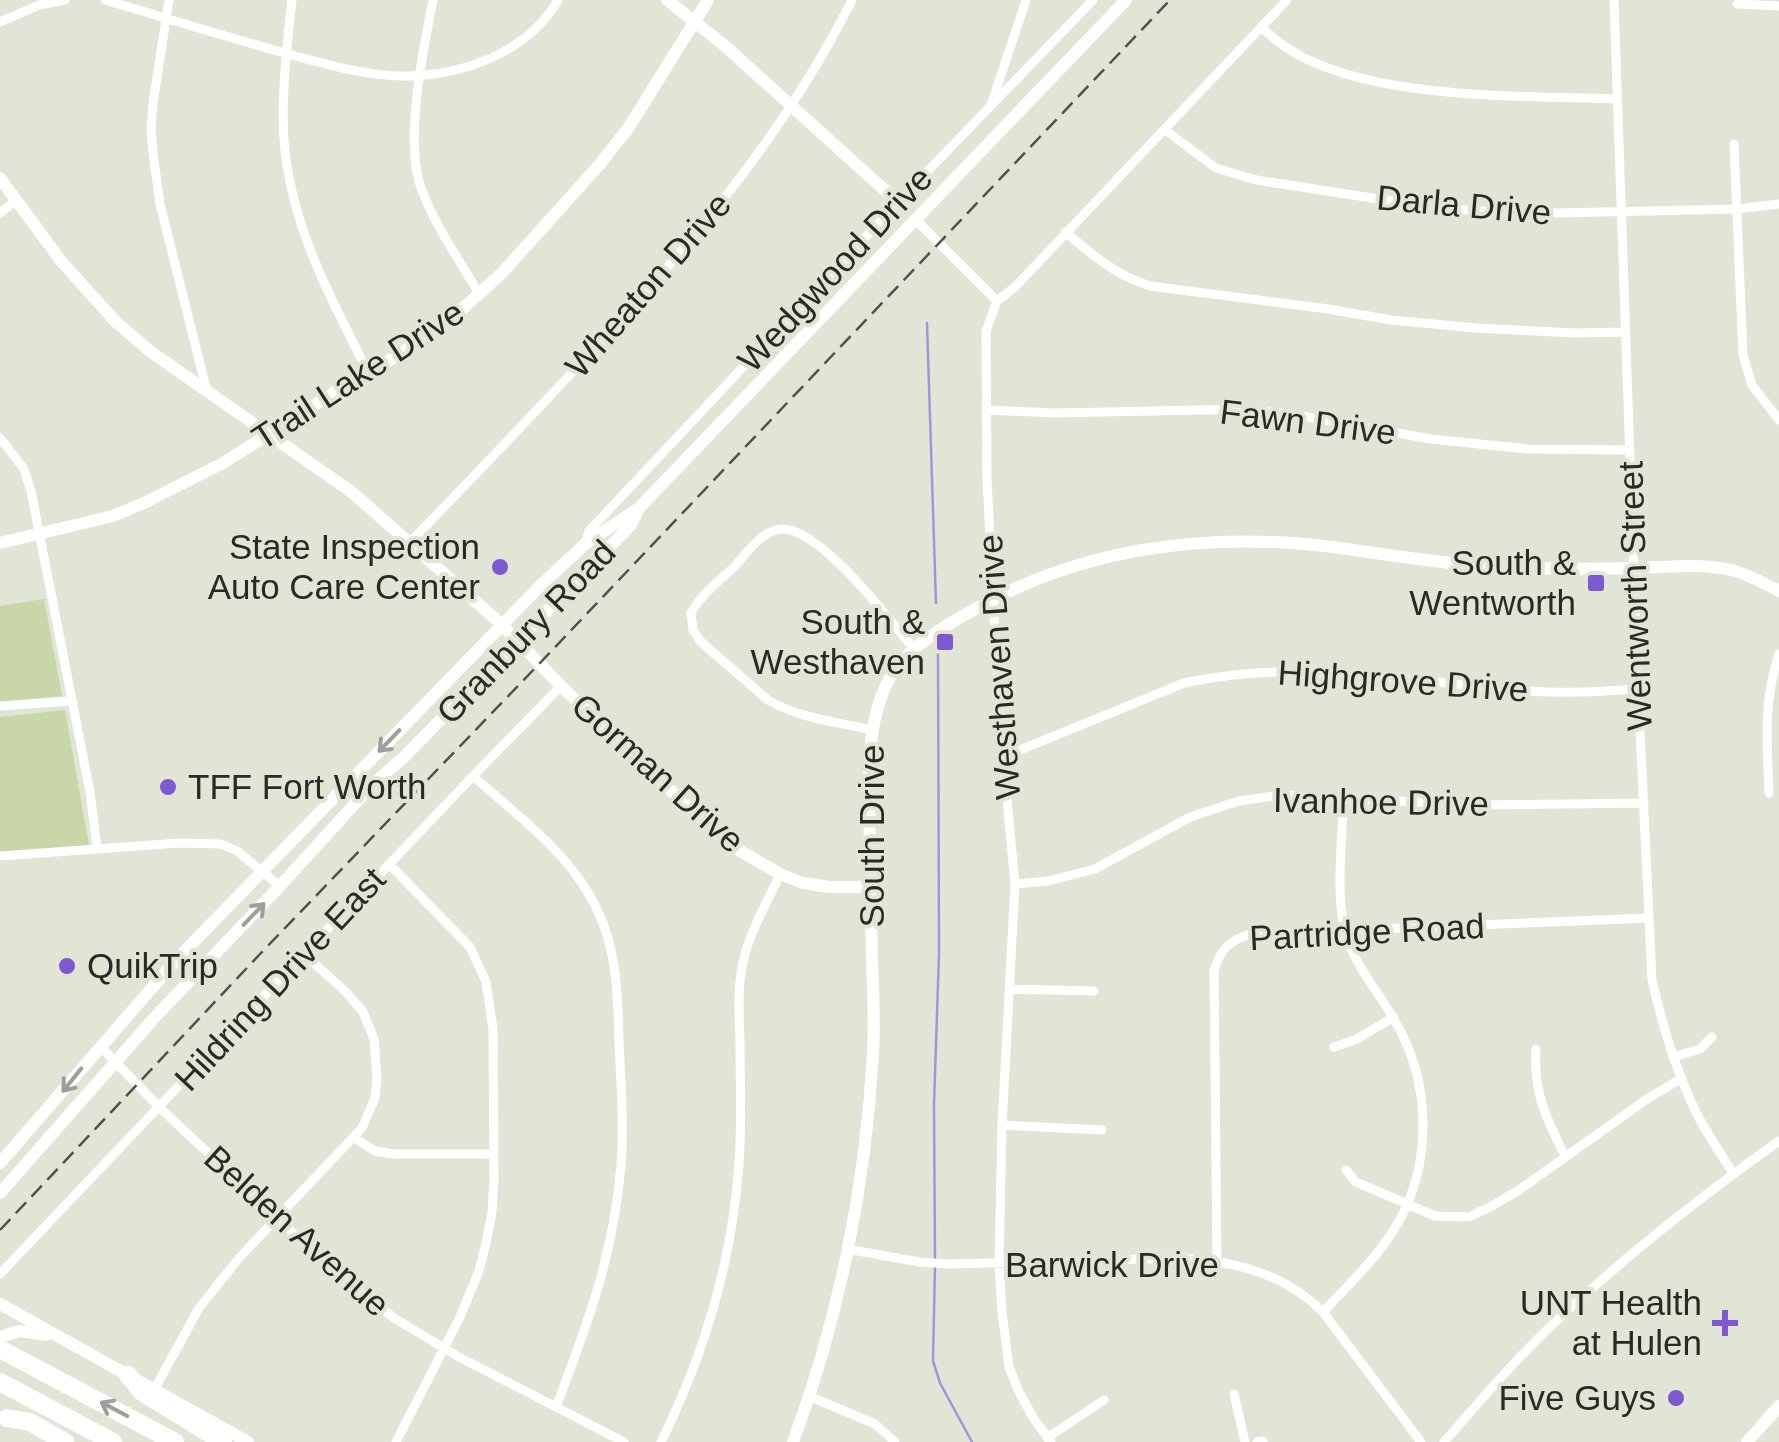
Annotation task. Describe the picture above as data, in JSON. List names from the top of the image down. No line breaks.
{"streets":{"street":["Darla Drive","Wedgwood Drive","Wheaton Drive","Trail Lake Drive","Fawn Drive","Wentworth Street","Granbury Road","Westhaven Drive","Highgrove Drive","Gorman Drive","Ivanhoe Drive","South Drive","Partridge Road","Hildring Drive East","Belden Avenue","Barwick Drive"]},"crossings":[["Darla Drive","Wentworth Street"],["Wedgwood Drive","Granbury Road"],["Wheaton Drive","Gorman Drive"],["Trail Lake Drive","Gorman Drive"],["Fawn Drive","Wentworth Street"],["Fawn Drive","Westhaven Drive"],["Wentworth Street","Highgrove Drive"],["Wentworth Street","Ivanhoe Drive"],["Wentworth Street","South Drive"],["Wentworth Street","Partridge Road"],["Granbury Road","Gorman Drive"],["Granbury Road","Belden Avenue"],["Westhaven Drive","Highgrove Drive"],["Westhaven Drive","Ivanhoe Drive"],["Westhaven Drive","South Drive"],["Westhaven Drive","Barwick Drive"],["Gorman Drive","South Drive"],["Gorman Drive","Hildring Drive East"],["South Drive","Barwick Drive"],["Partridge Road","Barwick Drive"],["Hildring Drive East","Belden Avenue"]],"places":{"other":["State Inspection Auto Care Center","TFF Fort Worth","QuikTrip","Five Guys"],"transit":["South & Wentworth","South & Westhaven"],"health":["UNT Health at Hulen"]}}
